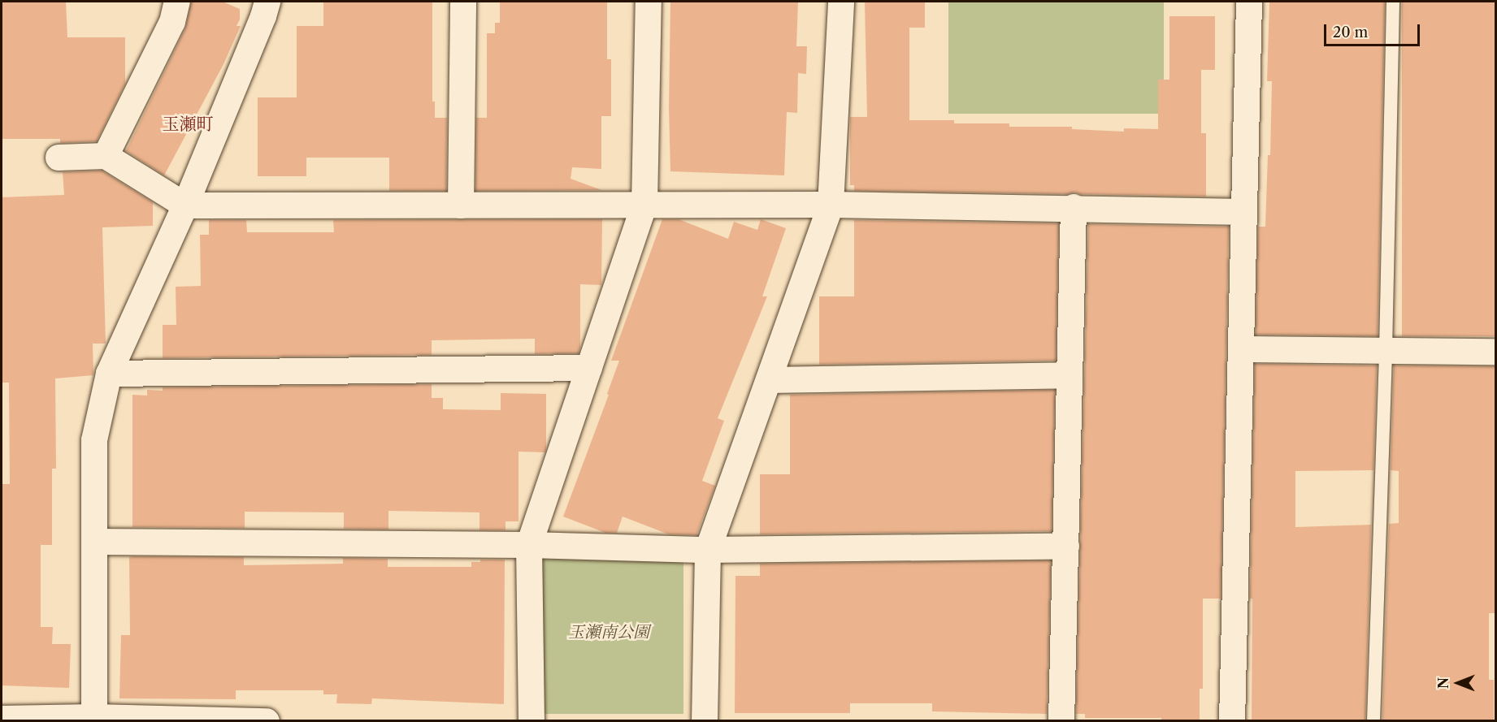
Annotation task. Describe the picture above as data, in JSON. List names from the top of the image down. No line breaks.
{"districts":["玉瀬町"],"parks":["玉瀬南公園"],"scale_bar":"20 m","north":"left"}
